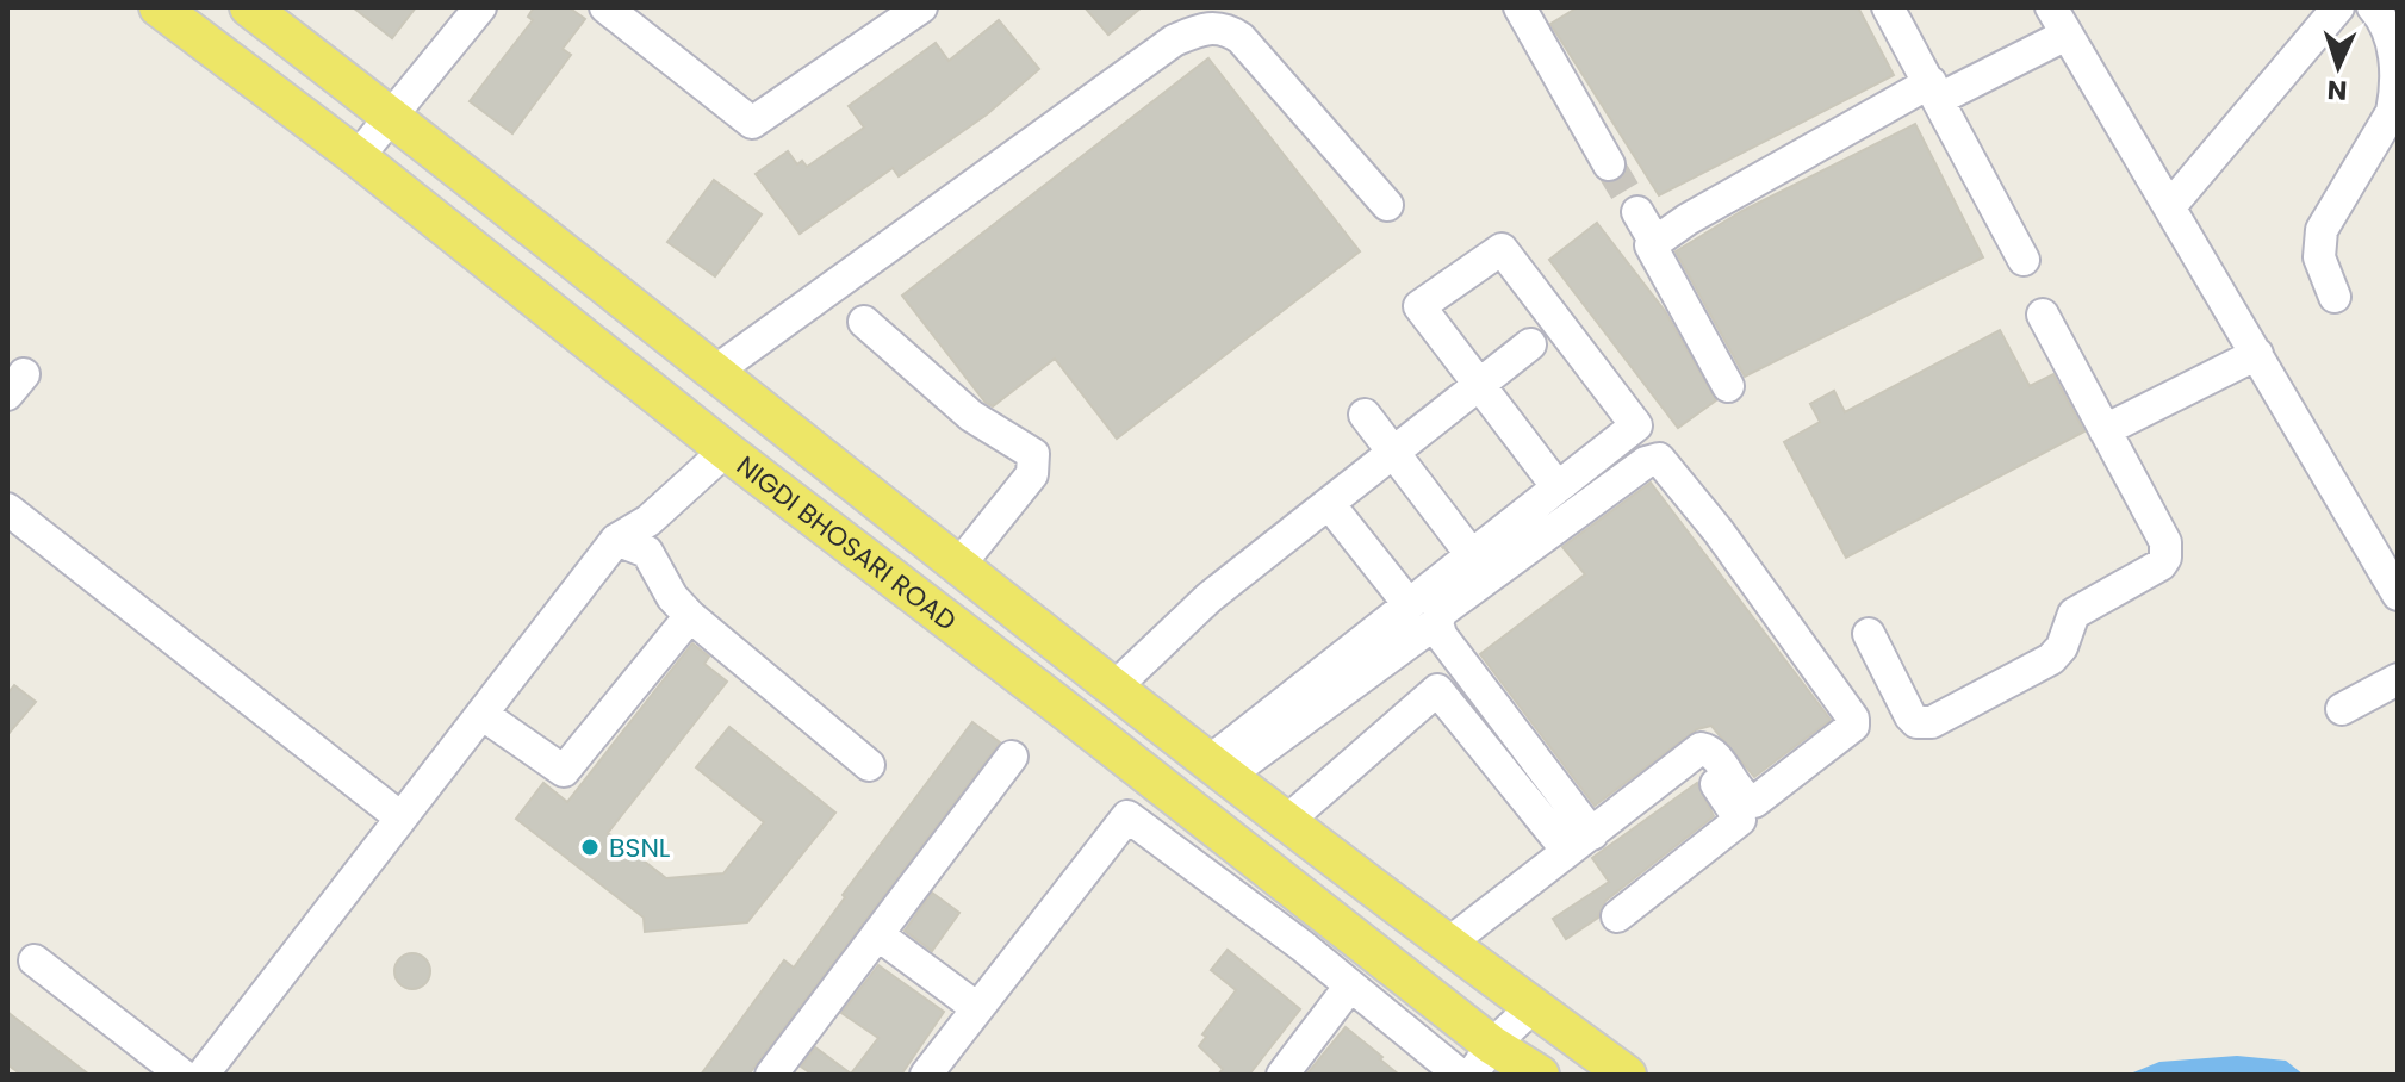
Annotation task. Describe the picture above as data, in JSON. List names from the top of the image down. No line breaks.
{"streets":{"main road":["NIGDI BHOSARI ROAD"]},"places":["BSNL"],"north":"bottom"}
